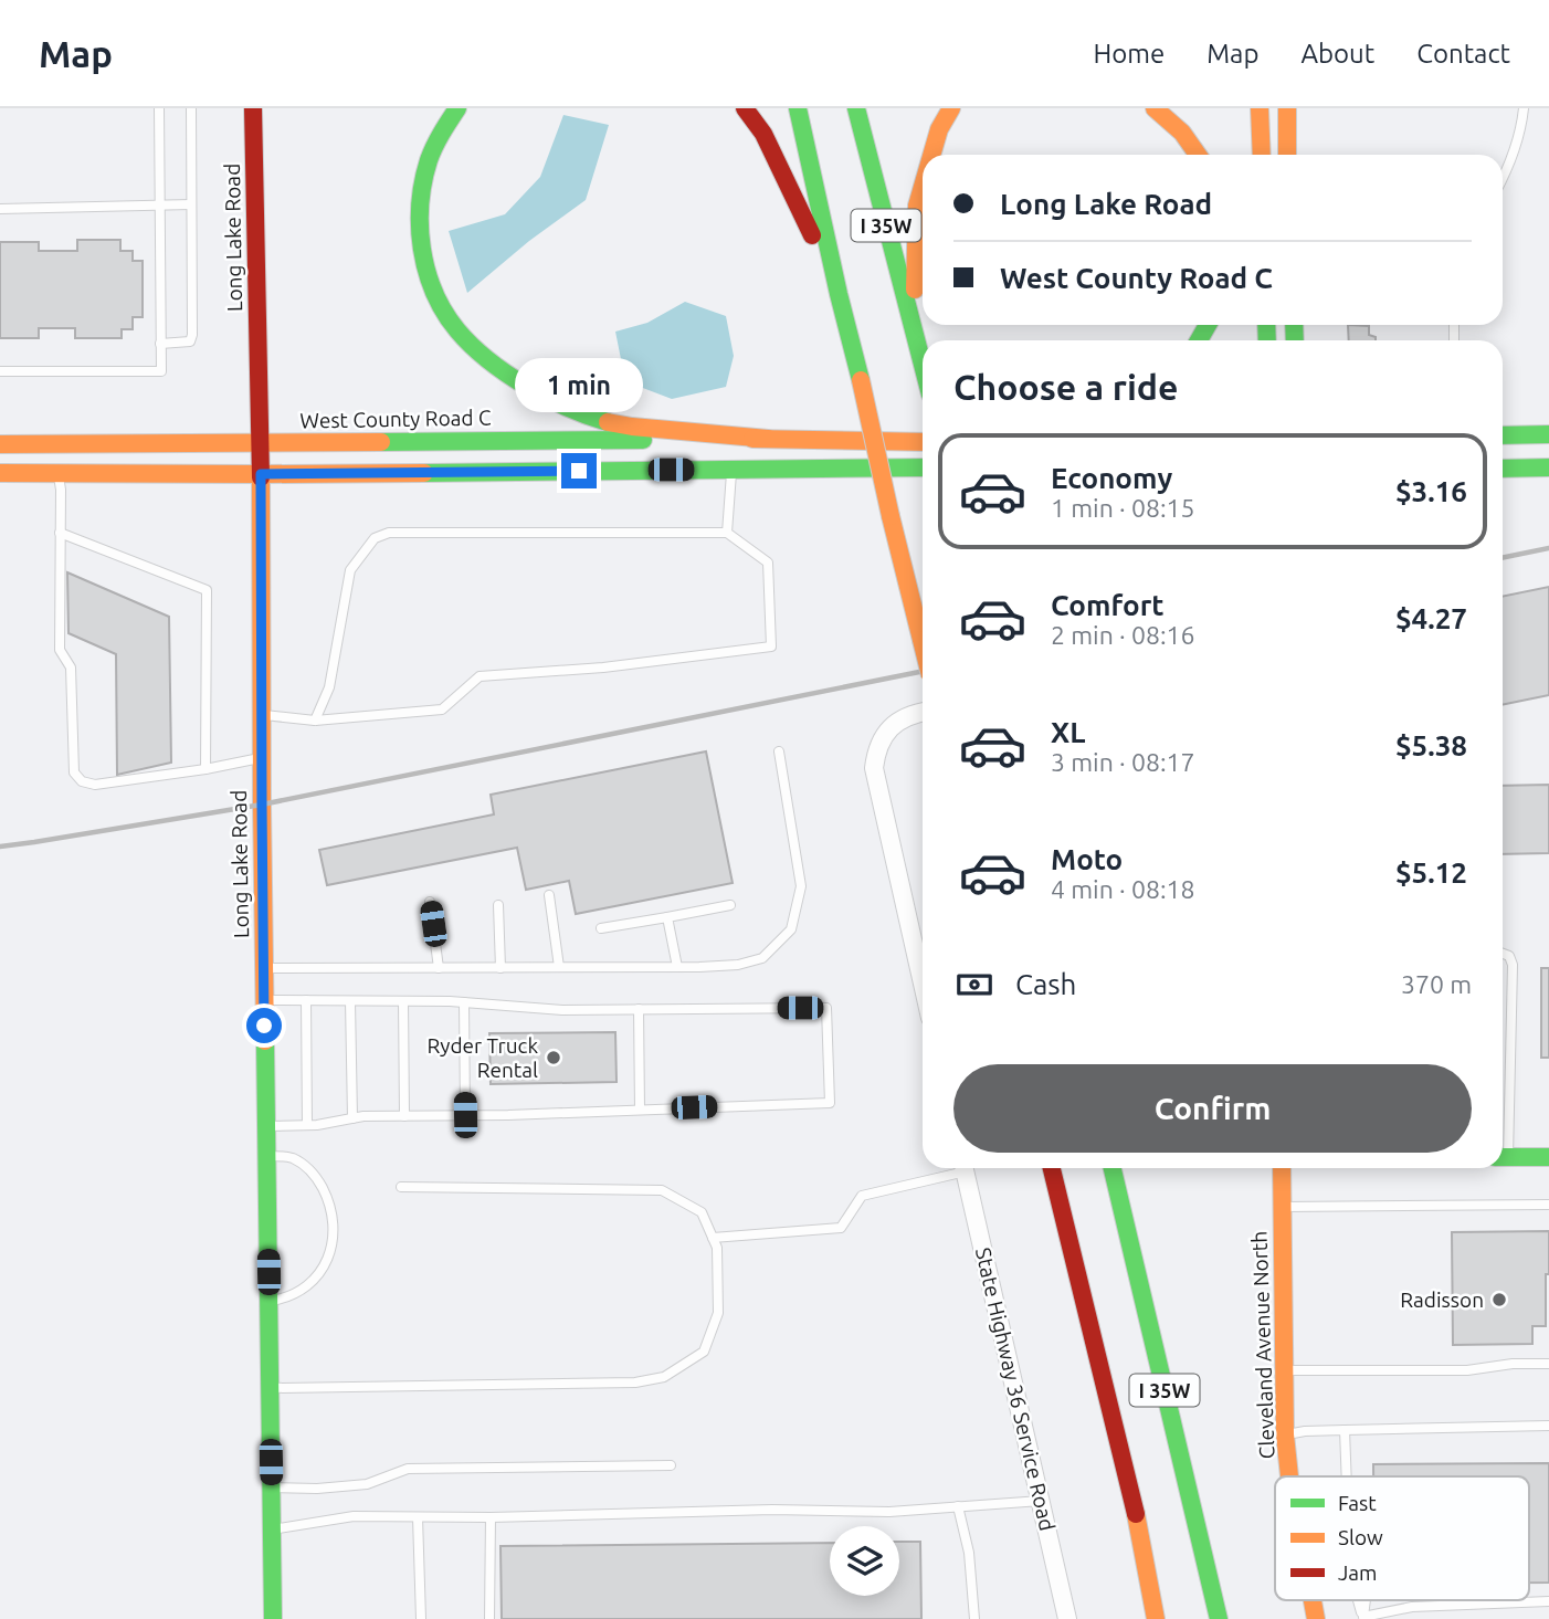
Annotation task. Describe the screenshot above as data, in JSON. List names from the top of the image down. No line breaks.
{"streets":{"main road":["I 35W","Long Lake Road","West County Road C","Cleveland Avenue North"],"street":["State Highway 36 Service Road"]},"crossings":[["Long Lake Road","West County Road C"]],"places":["Ryder Truck Rental","Radisson"],"legend":["Fast","Slow","Jam"],"page":{"header":"Map","nav":["Home","Map","About","Contact"],"banner":["Long Lake Road","West County Road C"],"heading":"Choose a ride","bubble":"1 min","list":[{"name":"Economy","note":"1 min · 08:15","value":"$3.16"},{"name":"Comfort","note":"2 min · 08:16","value":"$4.27"},{"name":"XL","note":"3 min · 08:17","value":"$5.38"},{"name":"Moto","note":"4 min · 08:18","value":"$5.12"}],"pay":["Cash","370 m"],"buttons":"Confirm"}}
